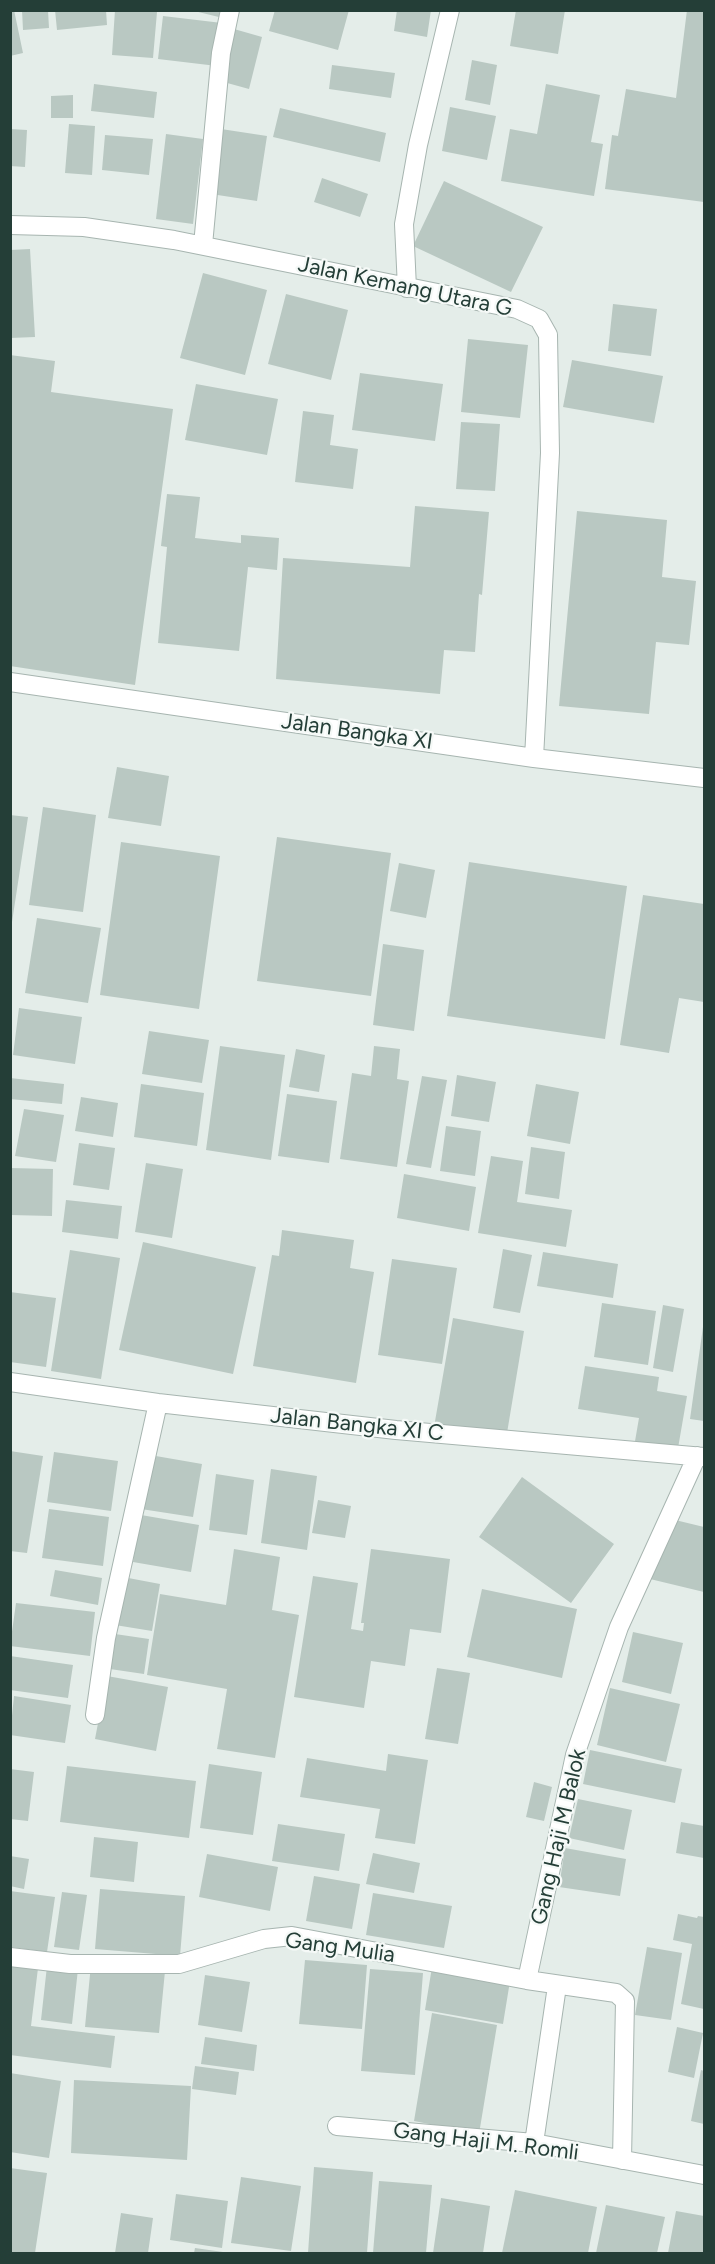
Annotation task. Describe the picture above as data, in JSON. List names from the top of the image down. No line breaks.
{"streets":{"street":["Jalan Kemang Utara G","Jalan Bangka XI","Jalan Bangka XI C","Gang Haji M Balok","Gang Mulia","Gang Haji M. Romli"]},"crossings":[["Jalan Kemang Utara G","Jalan Bangka XI"],["Jalan Bangka XI C","Gang Haji M Balok"],["Gang Haji M Balok","Gang Mulia"]]}
